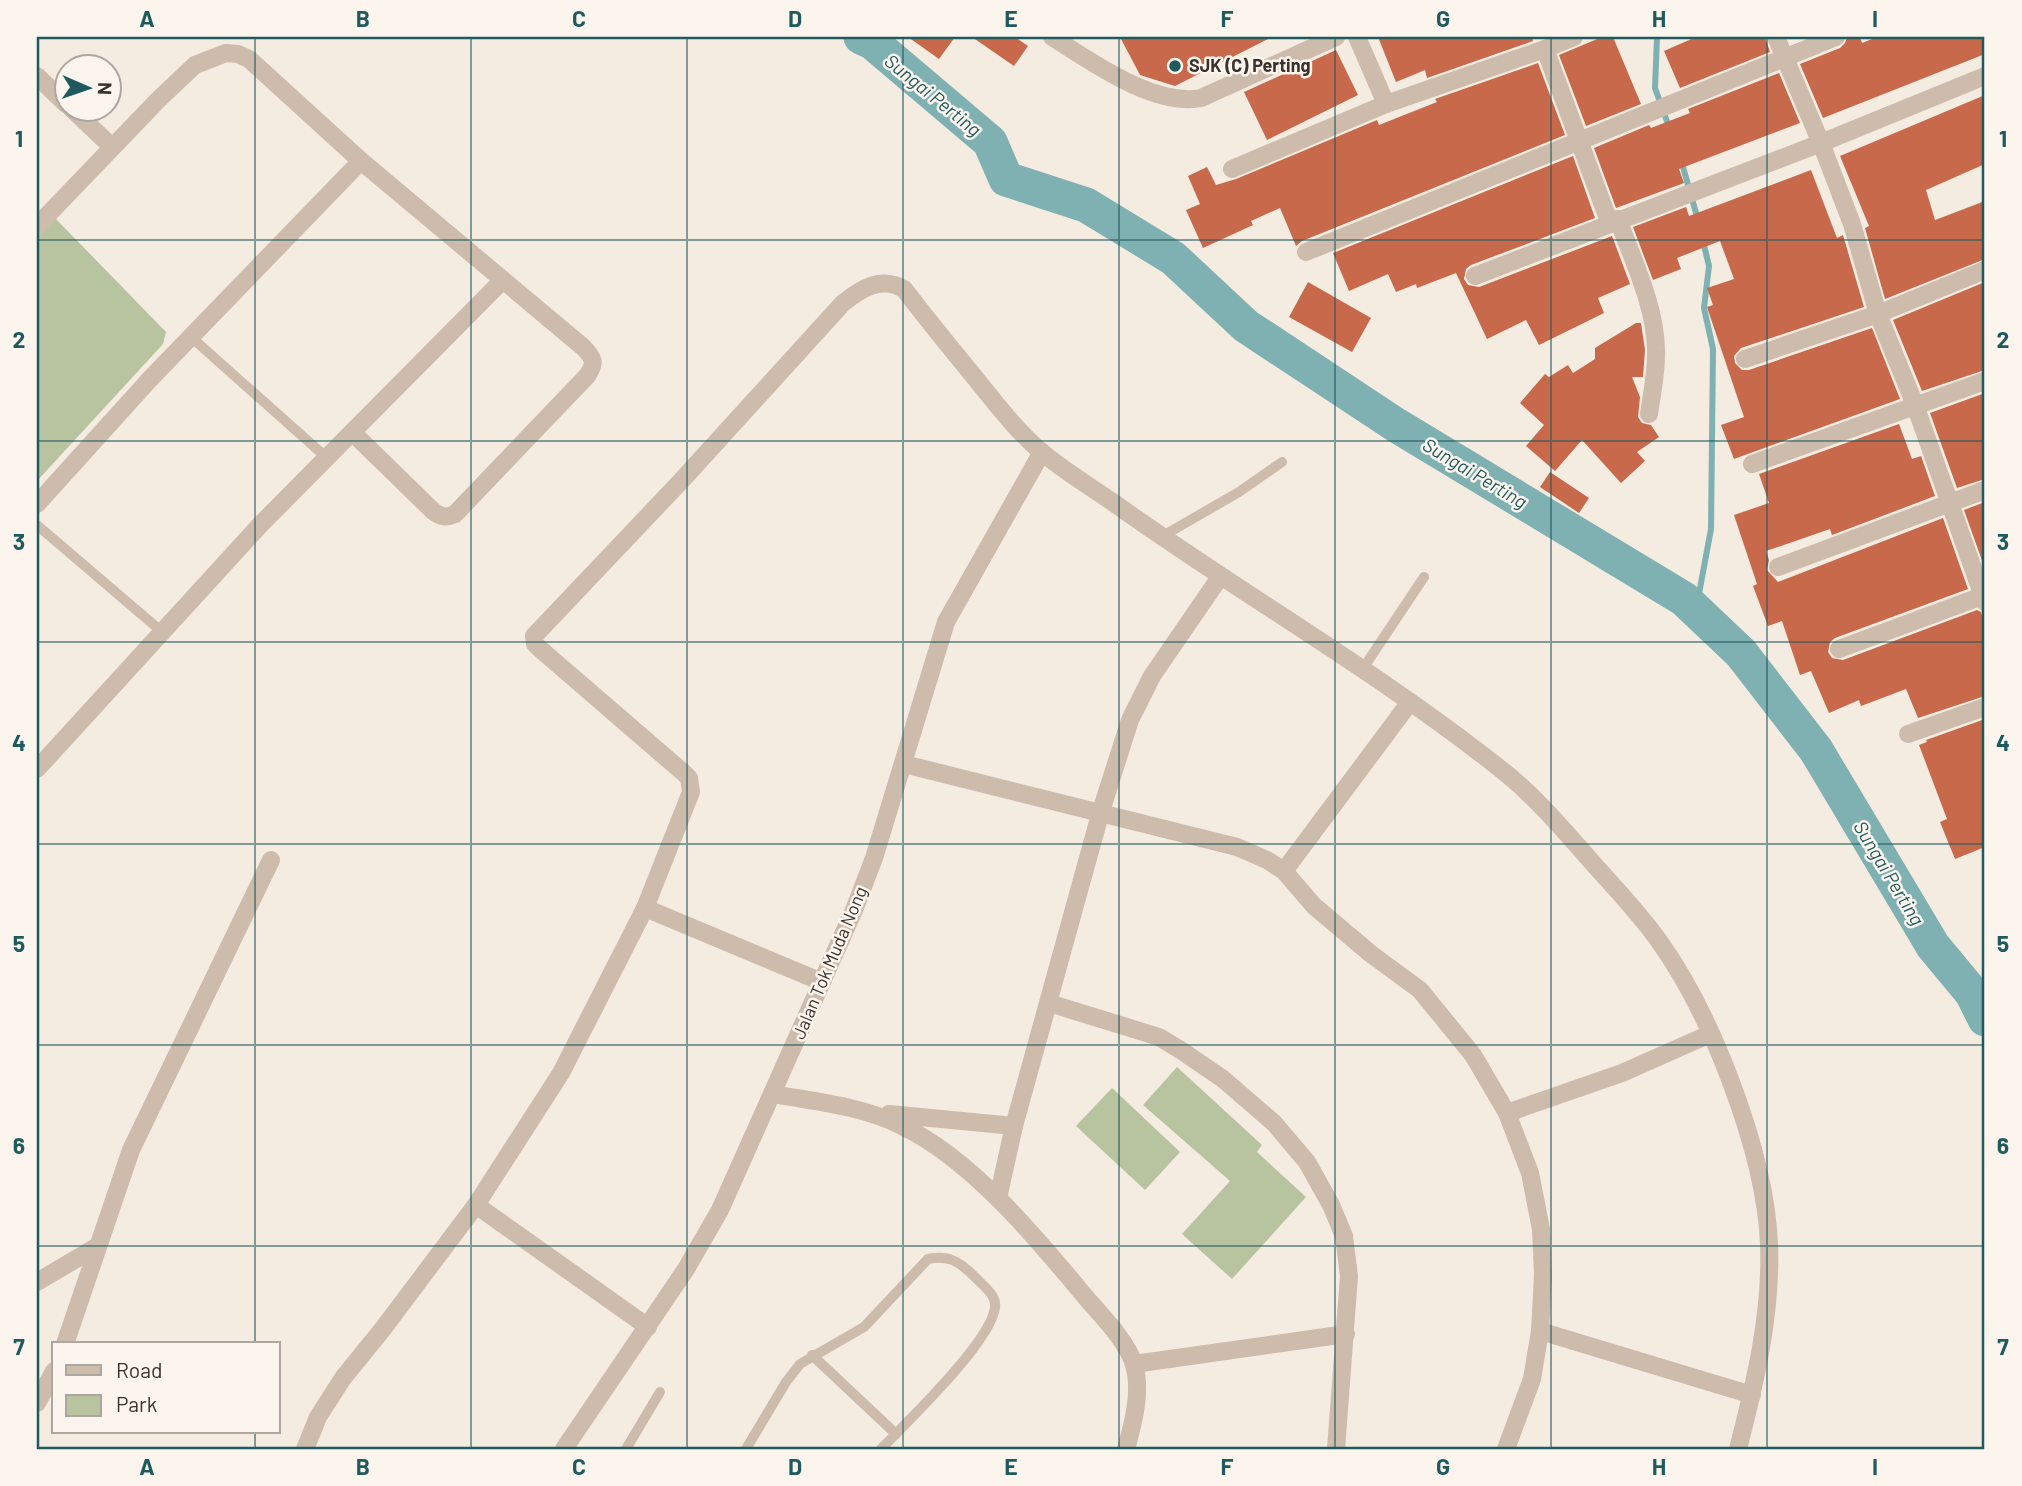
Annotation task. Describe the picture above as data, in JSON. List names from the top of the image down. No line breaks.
{"streets":{"street":["Jalan Tok Muda Nong"]},"water":["Sungai Perting"],"places":["SJK (C) Perting"],"legend":["Road","Park"],"north":"right","grid":{"columns":["A","B","C","D","E","F","G","H","I"],"rows":["1","2","3","4","5","6","7"]}}
